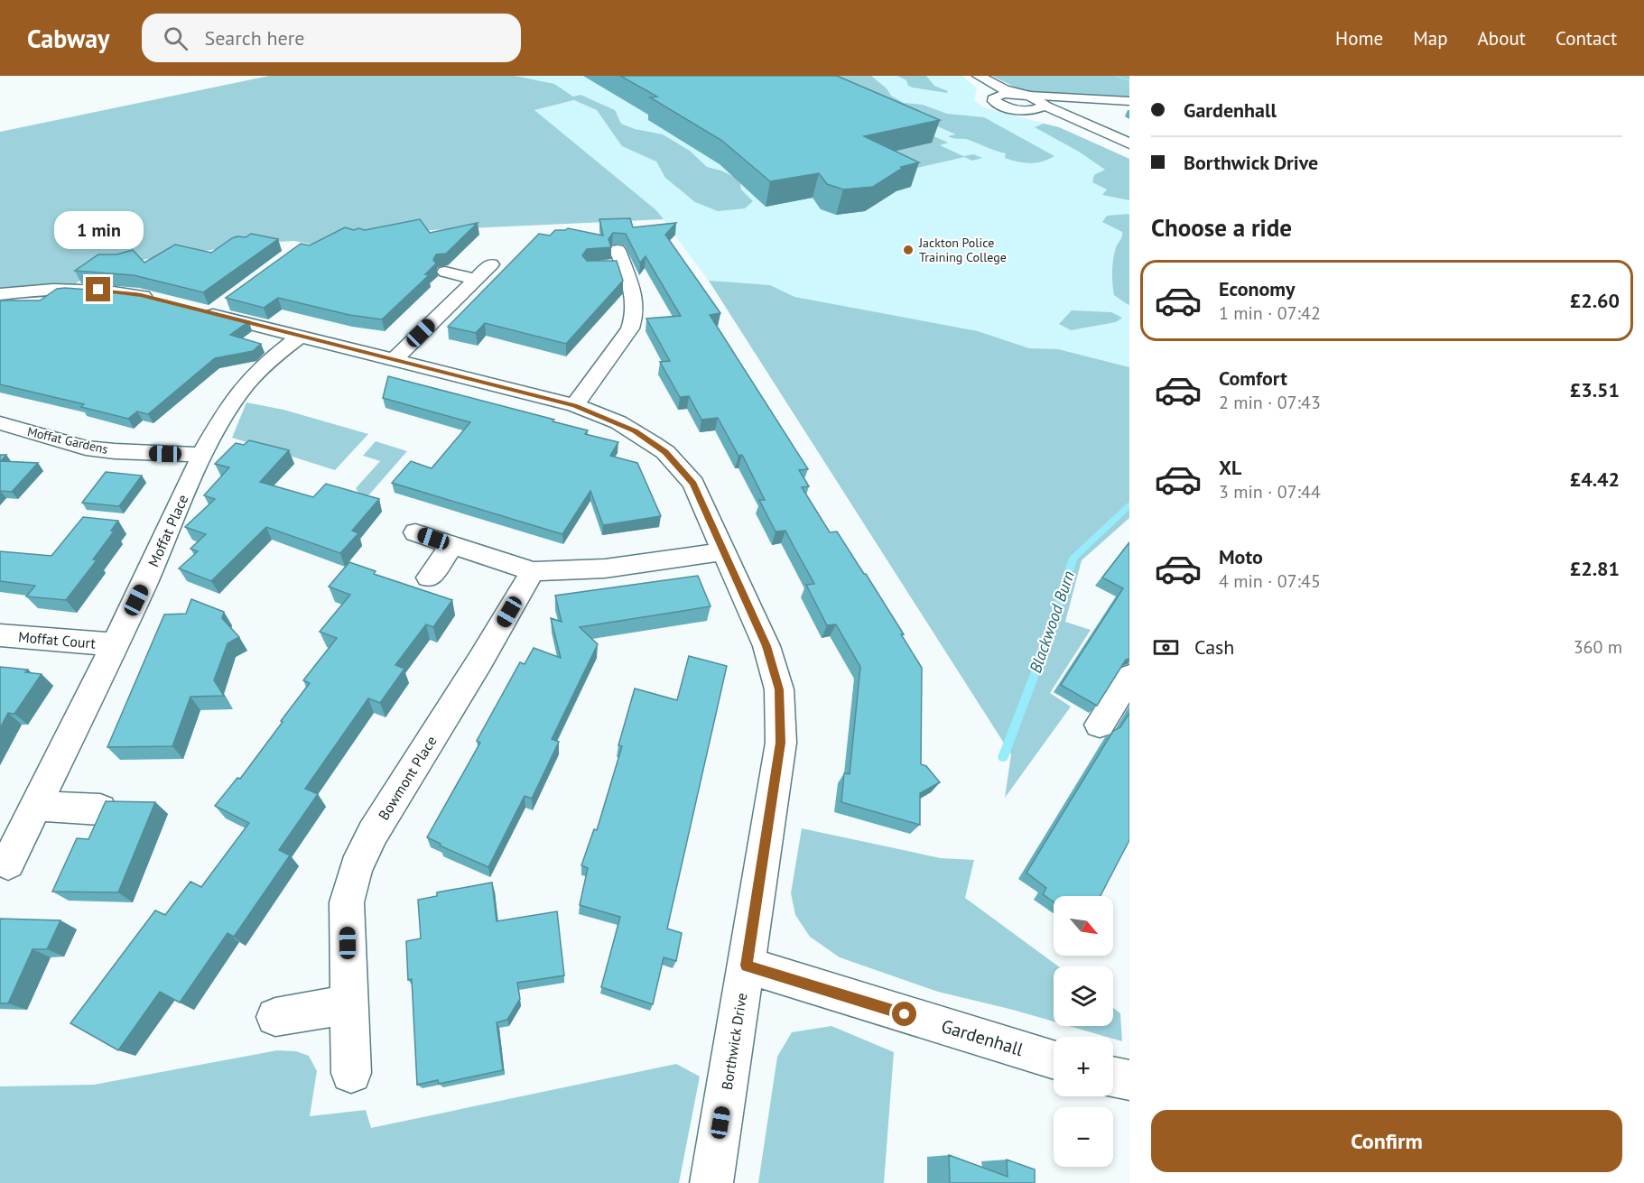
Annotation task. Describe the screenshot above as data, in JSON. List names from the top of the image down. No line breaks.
{"streets":{"street":["Moffat Gardens","Moffat Place","Moffat Court","Bowmont Place","Gardenhall","Borthwick Drive"]},"crossings":[["Moffat Gardens","Moffat Place"],["Moffat Place","Moffat Court"],["Moffat Place","Borthwick Drive"],["Gardenhall","Borthwick Drive"]],"water":["Blackwood Burn"],"places":["Jackton Police Training College"],"north":"bottom right","page":{"header":"Cabway","search":"Search here","nav":["Home","Map","About","Contact"],"banner":["Gardenhall","Borthwick Drive"],"heading":"Choose a ride","bubble":"1 min","list":[{"name":"Economy","note":"1 min · 07:42","value":"£2.60"},{"name":"Comfort","note":"2 min · 07:43","value":"£3.51"},{"name":"XL","note":"3 min · 07:44","value":"£4.42"},{"name":"Moto","note":"4 min · 07:45","value":"£2.81"}],"pay":["Cash","360 m"],"map_buttons":["+","−"],"buttons":"Confirm"}}
